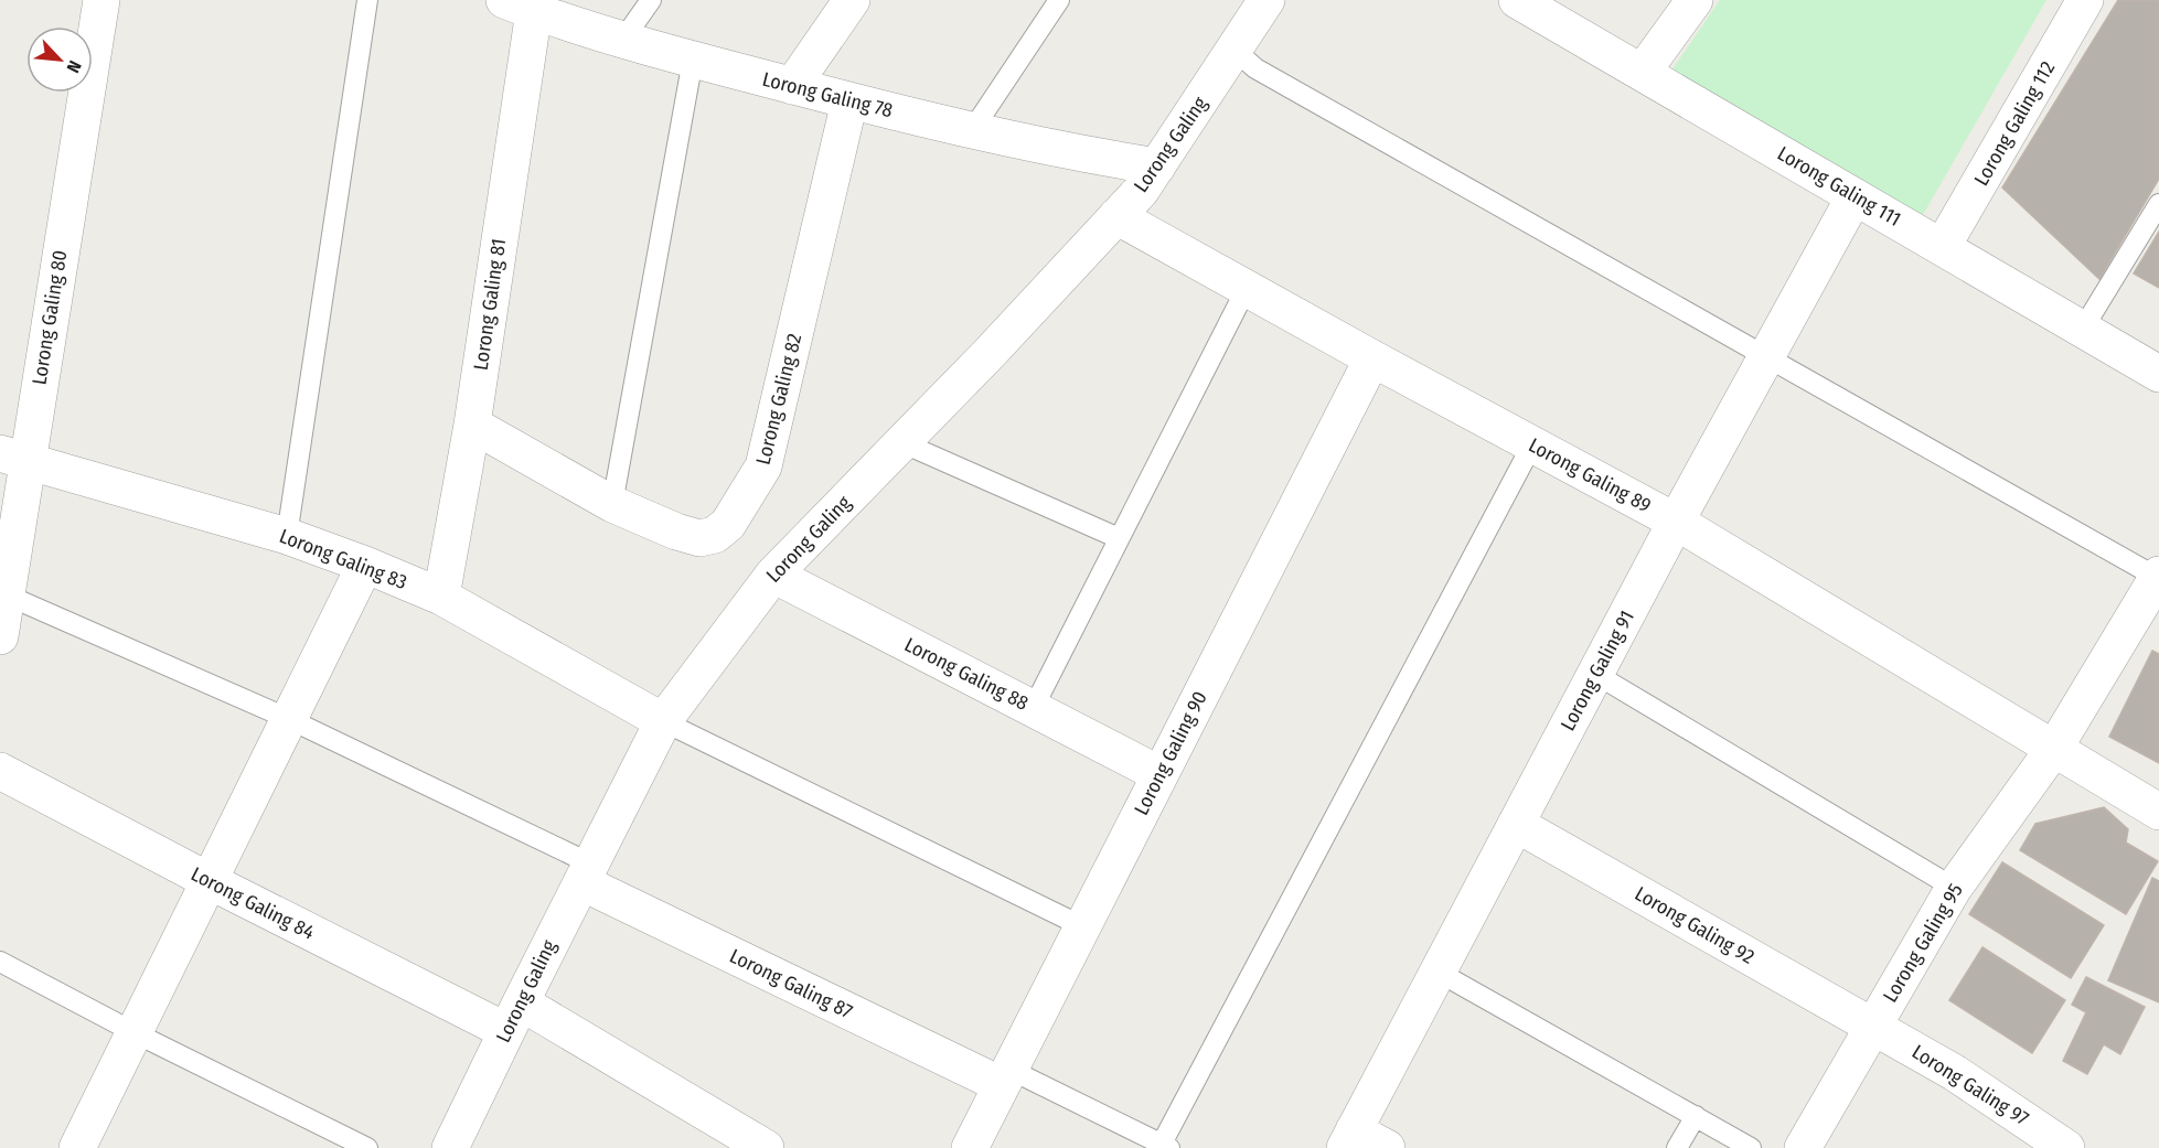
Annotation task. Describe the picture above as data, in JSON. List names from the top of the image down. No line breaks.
{"streets":{"street":["Lorong Galing 78","Lorong Galing 112","Lorong Galing","Lorong Galing 111","Lorong Galing 81","Lorong Galing 80","Lorong Galing 82","Lorong Galing 89","Lorong Galing 83","Lorong Galing 91","Lorong Galing 88","Lorong Galing 90","Lorong Galing 84","Lorong Galing 92","Lorong Galing 95","Lorong Galing 87","Lorong Galing 97"]},"crossings":[["Lorong Galing 78","Lorong Galing"],["Lorong Galing 78","Lorong Galing 81"],["Lorong Galing 78","Lorong Galing 82"],["Lorong Galing 112","Lorong Galing 111"],["Lorong Galing","Lorong Galing 89"],["Lorong Galing","Lorong Galing 83"],["Lorong Galing","Lorong Galing 88"],["Lorong Galing","Lorong Galing 84"],["Lorong Galing","Lorong Galing 87"],["Lorong Galing 111","Lorong Galing 91"],["Lorong Galing 81","Lorong Galing 82"],["Lorong Galing 81","Lorong Galing 83"],["Lorong Galing 80","Lorong Galing 83"],["Lorong Galing 89","Lorong Galing 91"],["Lorong Galing 89","Lorong Galing 90"],["Lorong Galing 89","Lorong Galing 95"],["Lorong Galing 91","Lorong Galing 92"],["Lorong Galing 88","Lorong Galing 90"],["Lorong Galing 90","Lorong Galing 87"],["Lorong Galing 92","Lorong Galing 95"],["Lorong Galing 92","Lorong Galing 97"],["Lorong Galing 95","Lorong Galing 97"]],"north":"bottom right"}
